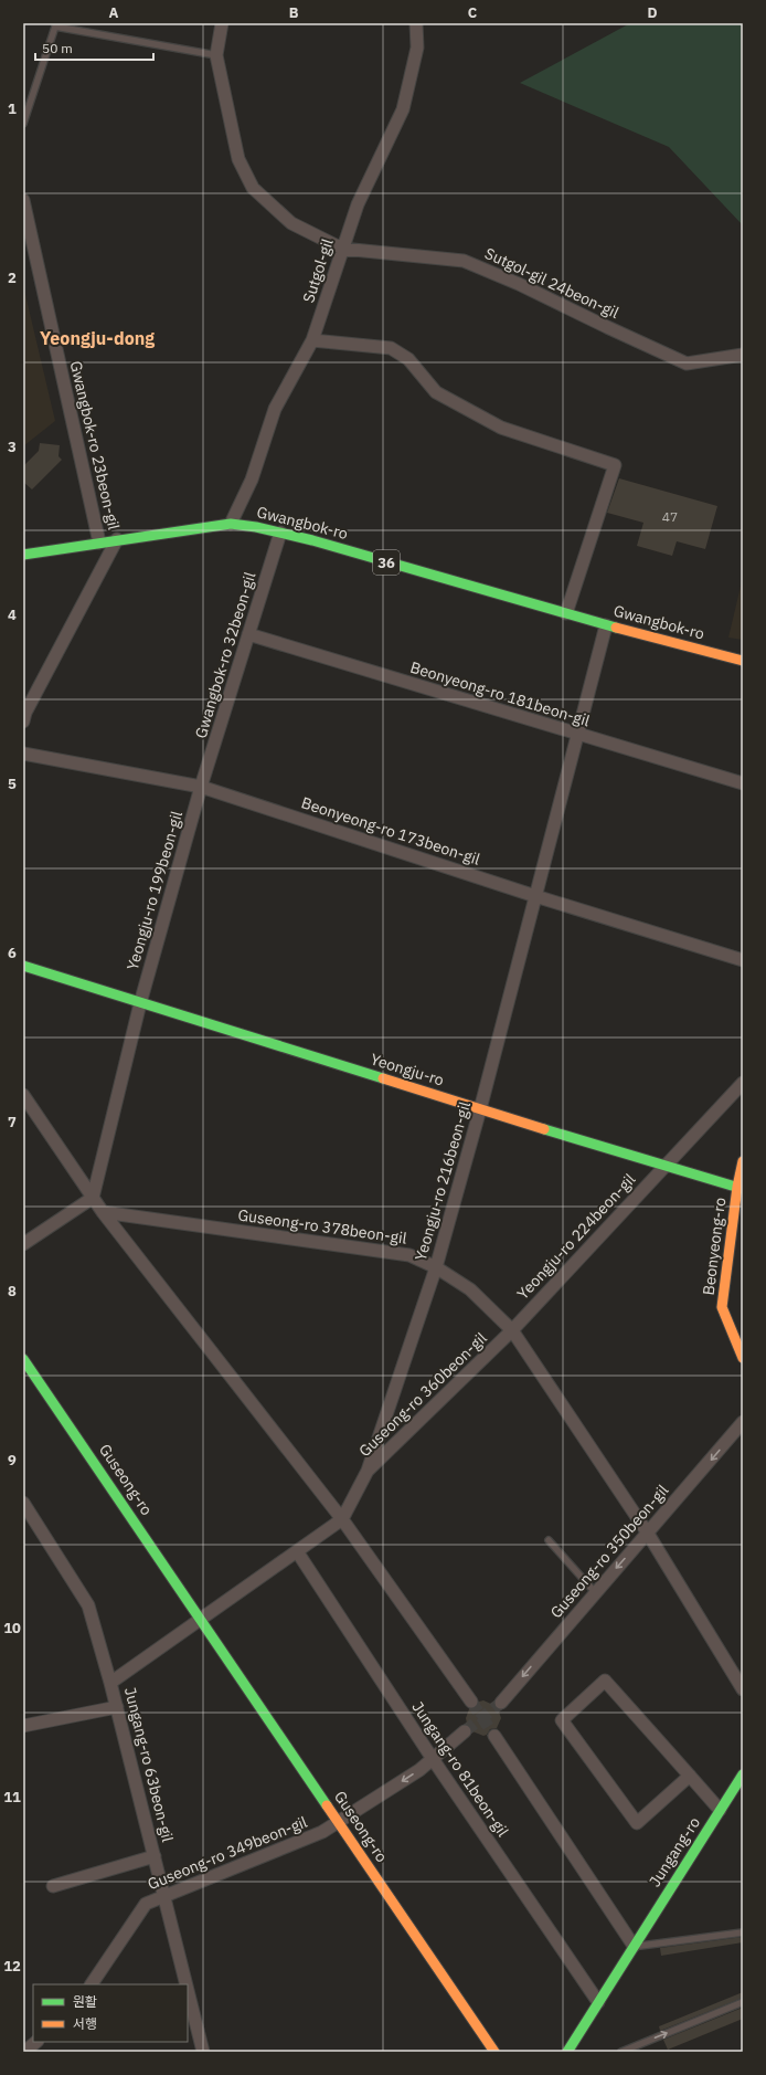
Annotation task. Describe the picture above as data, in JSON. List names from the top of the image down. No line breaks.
{"streets":{"street":["Sutgol-gil","Sutgol-gil 24beon-gil","Gwangbok-ro 23beon-gil","Gwangbok-ro","36","Gwangbok-ro 32beon-gil","Beonyeong-ro 181beon-gil","Beonyeong-ro 173beon-gil","Yeongju-ro 199beon-gil","Yeongju-ro","Yeongju-ro 216beon-gil","Guseong-ro 378beon-gil","Yeongju-ro 224beon-gil","Beonyeong-ro","Guseong-ro 360beon-gil","Guseong-ro","Guseong-ro 350beon-gil","Jungang-ro 63beon-gil","Jungang-ro 81beon-gil","Jungang-ro","Guseong-ro 349beon-gil"]},"crossings":[["Sutgol-gil","Sutgol-gil 24beon-gil"],["Sutgol-gil","Gwangbok-ro"],["Gwangbok-ro 23beon-gil","Gwangbok-ro"],["Gwangbok-ro","Gwangbok-ro 32beon-gil"],["Gwangbok-ro","Yeongju-ro 216beon-gil"],["Gwangbok-ro 32beon-gil","Beonyeong-ro 181beon-gil"],["Gwangbok-ro 32beon-gil","Beonyeong-ro 173beon-gil"],["Gwangbok-ro 32beon-gil","Yeongju-ro 199beon-gil"],["Beonyeong-ro 181beon-gil","Yeongju-ro 216beon-gil"],["Beonyeong-ro 173beon-gil","Yeongju-ro 199beon-gil"],["Beonyeong-ro 173beon-gil","Yeongju-ro 216beon-gil"],["Yeongju-ro 199beon-gil","Yeongju-ro"],["Yeongju-ro","Yeongju-ro 216beon-gil"],["Yeongju-ro","Yeongju-ro 224beon-gil"],["Yeongju-ro","Beonyeong-ro"],["Yeongju-ro 216beon-gil","Guseong-ro 378beon-gil"],["Yeongju-ro 216beon-gil","Guseong-ro 360beon-gil"],["Guseong-ro 378beon-gil","Yeongju-ro 224beon-gil"],["Guseong-ro 378beon-gil","Guseong-ro 360beon-gil"],["Guseong-ro 378beon-gil","Guseong-ro 350beon-gil"],["Yeongju-ro 224beon-gil","Guseong-ro 360beon-gil"],["Guseong-ro 360beon-gil","Guseong-ro"],["Guseong-ro 360beon-gil","Jungang-ro 81beon-gil"],["Guseong-ro","Guseong-ro 349beon-gil"],["Jungang-ro 63beon-gil","Guseong-ro 349beon-gil"],["Jungang-ro 81beon-gil","Jungang-ro"]],"one_way":["Guseong-ro 350beon-gil"],"districts":["Yeongju-dong"],"house_numbers":["47"],"legend":["원활","서행"],"scale_bar":"50 m","grid":{"columns":["A","B","C","D"],"rows":["1","2","3","4","5","6","7","8","9","10","11","12"]}}
